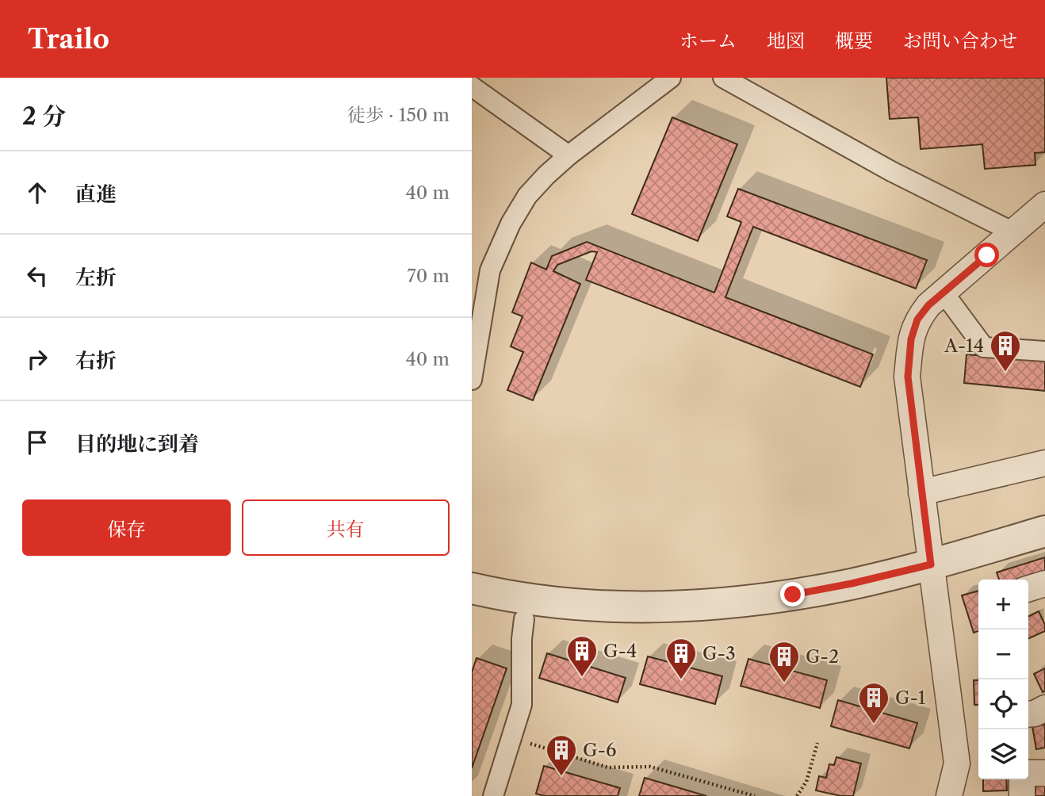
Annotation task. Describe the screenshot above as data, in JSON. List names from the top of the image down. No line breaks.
{"places":{"building":["A-14","G-4","G-3","G-2","G-1","G-6"]},"page":{"header":"Trailo","nav":["ホーム","地図","概要","お問い合わせ"],"heading":["2 分","徒歩 · 150 m"],"list":[["直進","40 m"],["左折","70 m"],["右折","40 m"],"目的地に到着"],"buttons":["保存","共有"],"map_buttons":["+","−"]}}
